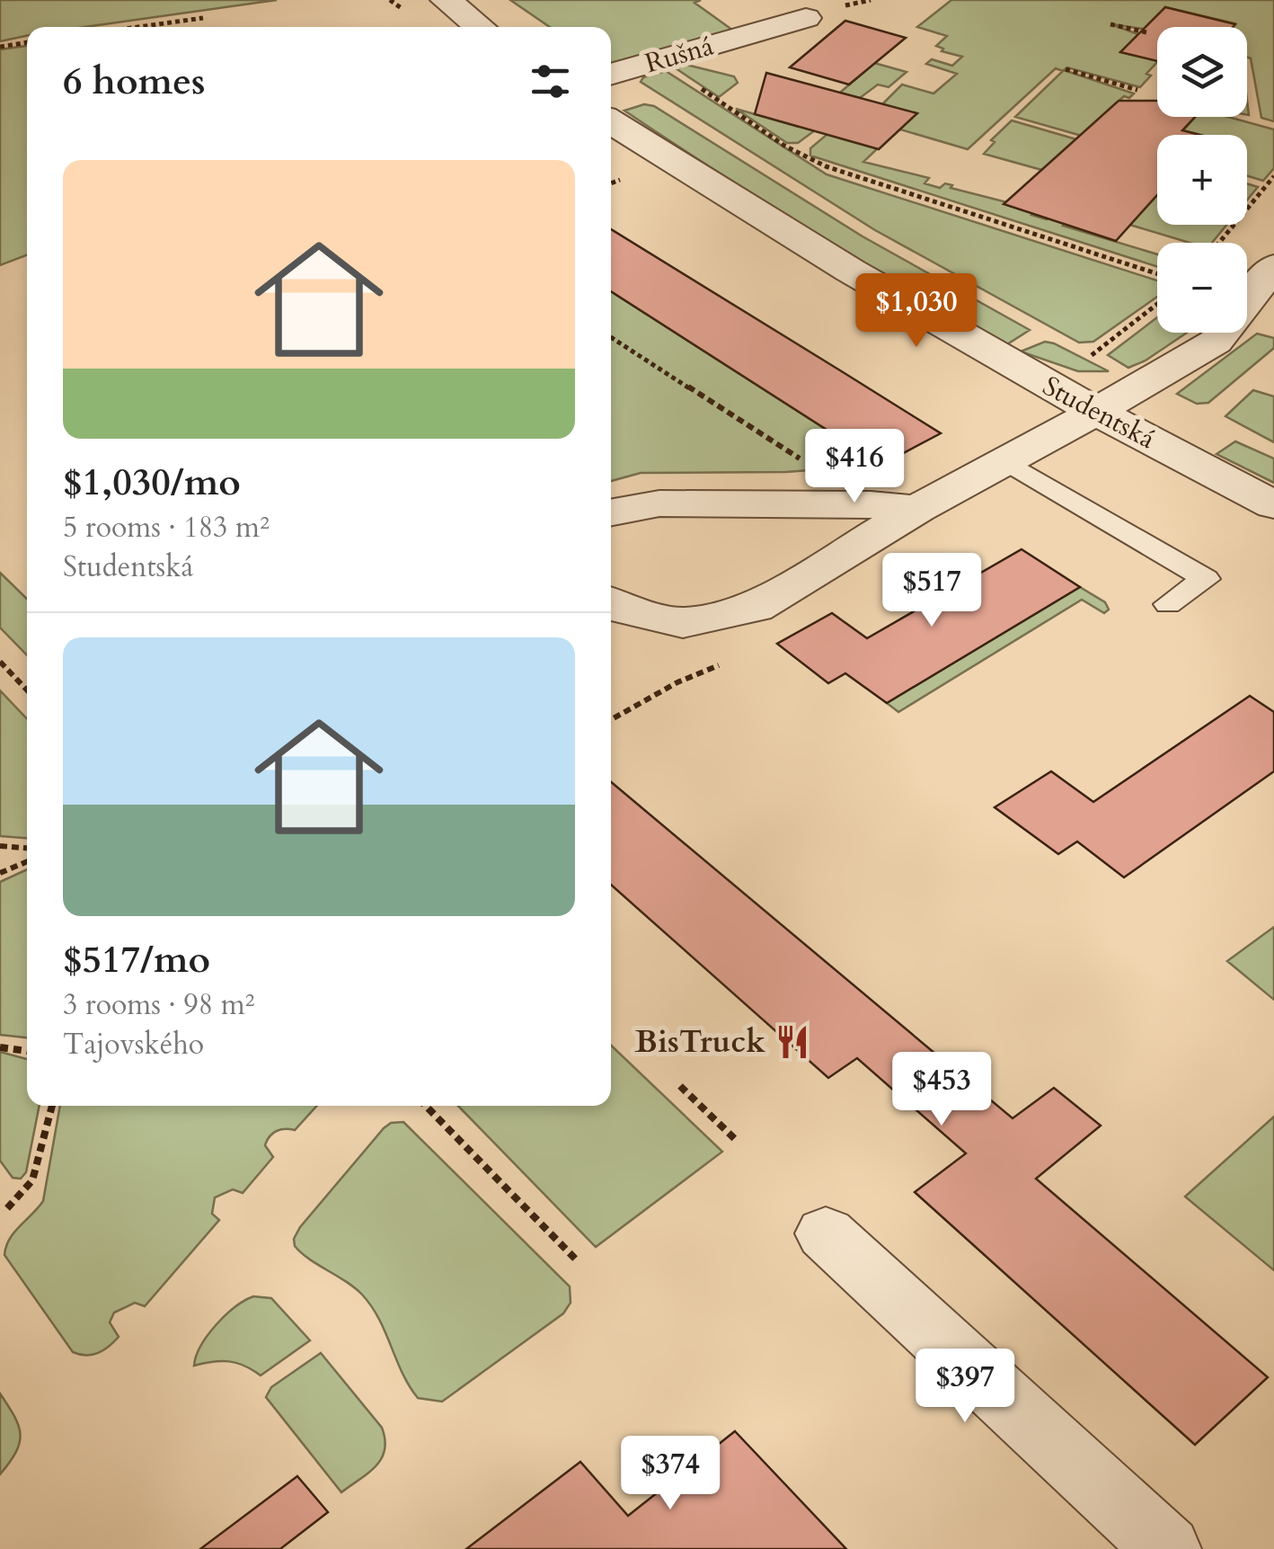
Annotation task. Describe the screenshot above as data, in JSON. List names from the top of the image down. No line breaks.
{"streets":{"street":["Rušná","Studentská"]},"places":{"restaurant":["BisTruck"]},"page":{"map_buttons":["+","−"],"heading":"6 homes","list":[{"name":"$1,030/mo","note":"5 rooms · 183 m² · Studentská"},{"name":"$517/mo","note":"3 rooms · 98 m² · Tajovského"}],"price":["$1,030","$416","$517","$453","$397","$374"]}}
